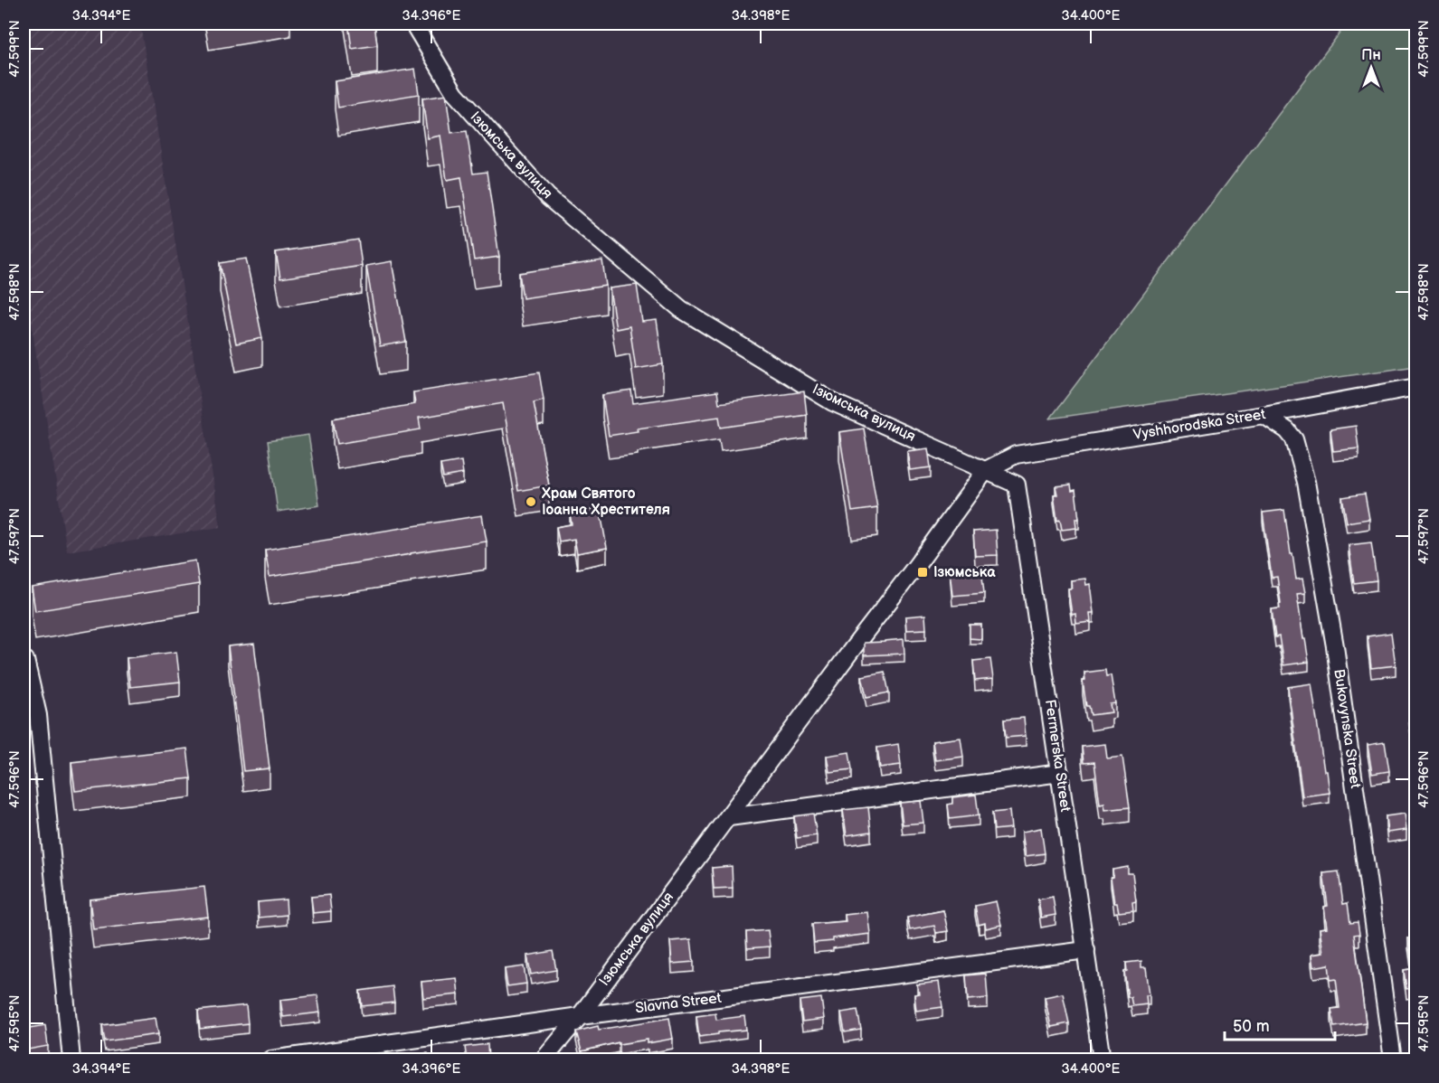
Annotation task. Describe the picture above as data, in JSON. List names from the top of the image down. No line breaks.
{"streets":{"street":["Ізюмська вулиця","Vyshhorodska Street","Bukovynska Street","Fermerska Street","Slavna Street"]},"crossings":[["Ізюмська вулиця","Vyshhorodska Street"],["Ізюмська вулиця","Fermerska Street"],["Ізюмська вулиця","Slavna Street"],["Vyshhorodska Street","Bukovynska Street"],["Vyshhorodska Street","Fermerska Street"],["Fermerska Street","Slavna Street"]],"places":{"other":["Храм Святого Іоанна Хрестителя"],"transit":["Ізюмська"]},"scale_bar":"50 m","north":"top","coordinates":["34.394°E","34.396°E","34.398°E","34.400°E","47.599°N","47.598°N","47.597°N","47.596°N","47.595°N"]}
